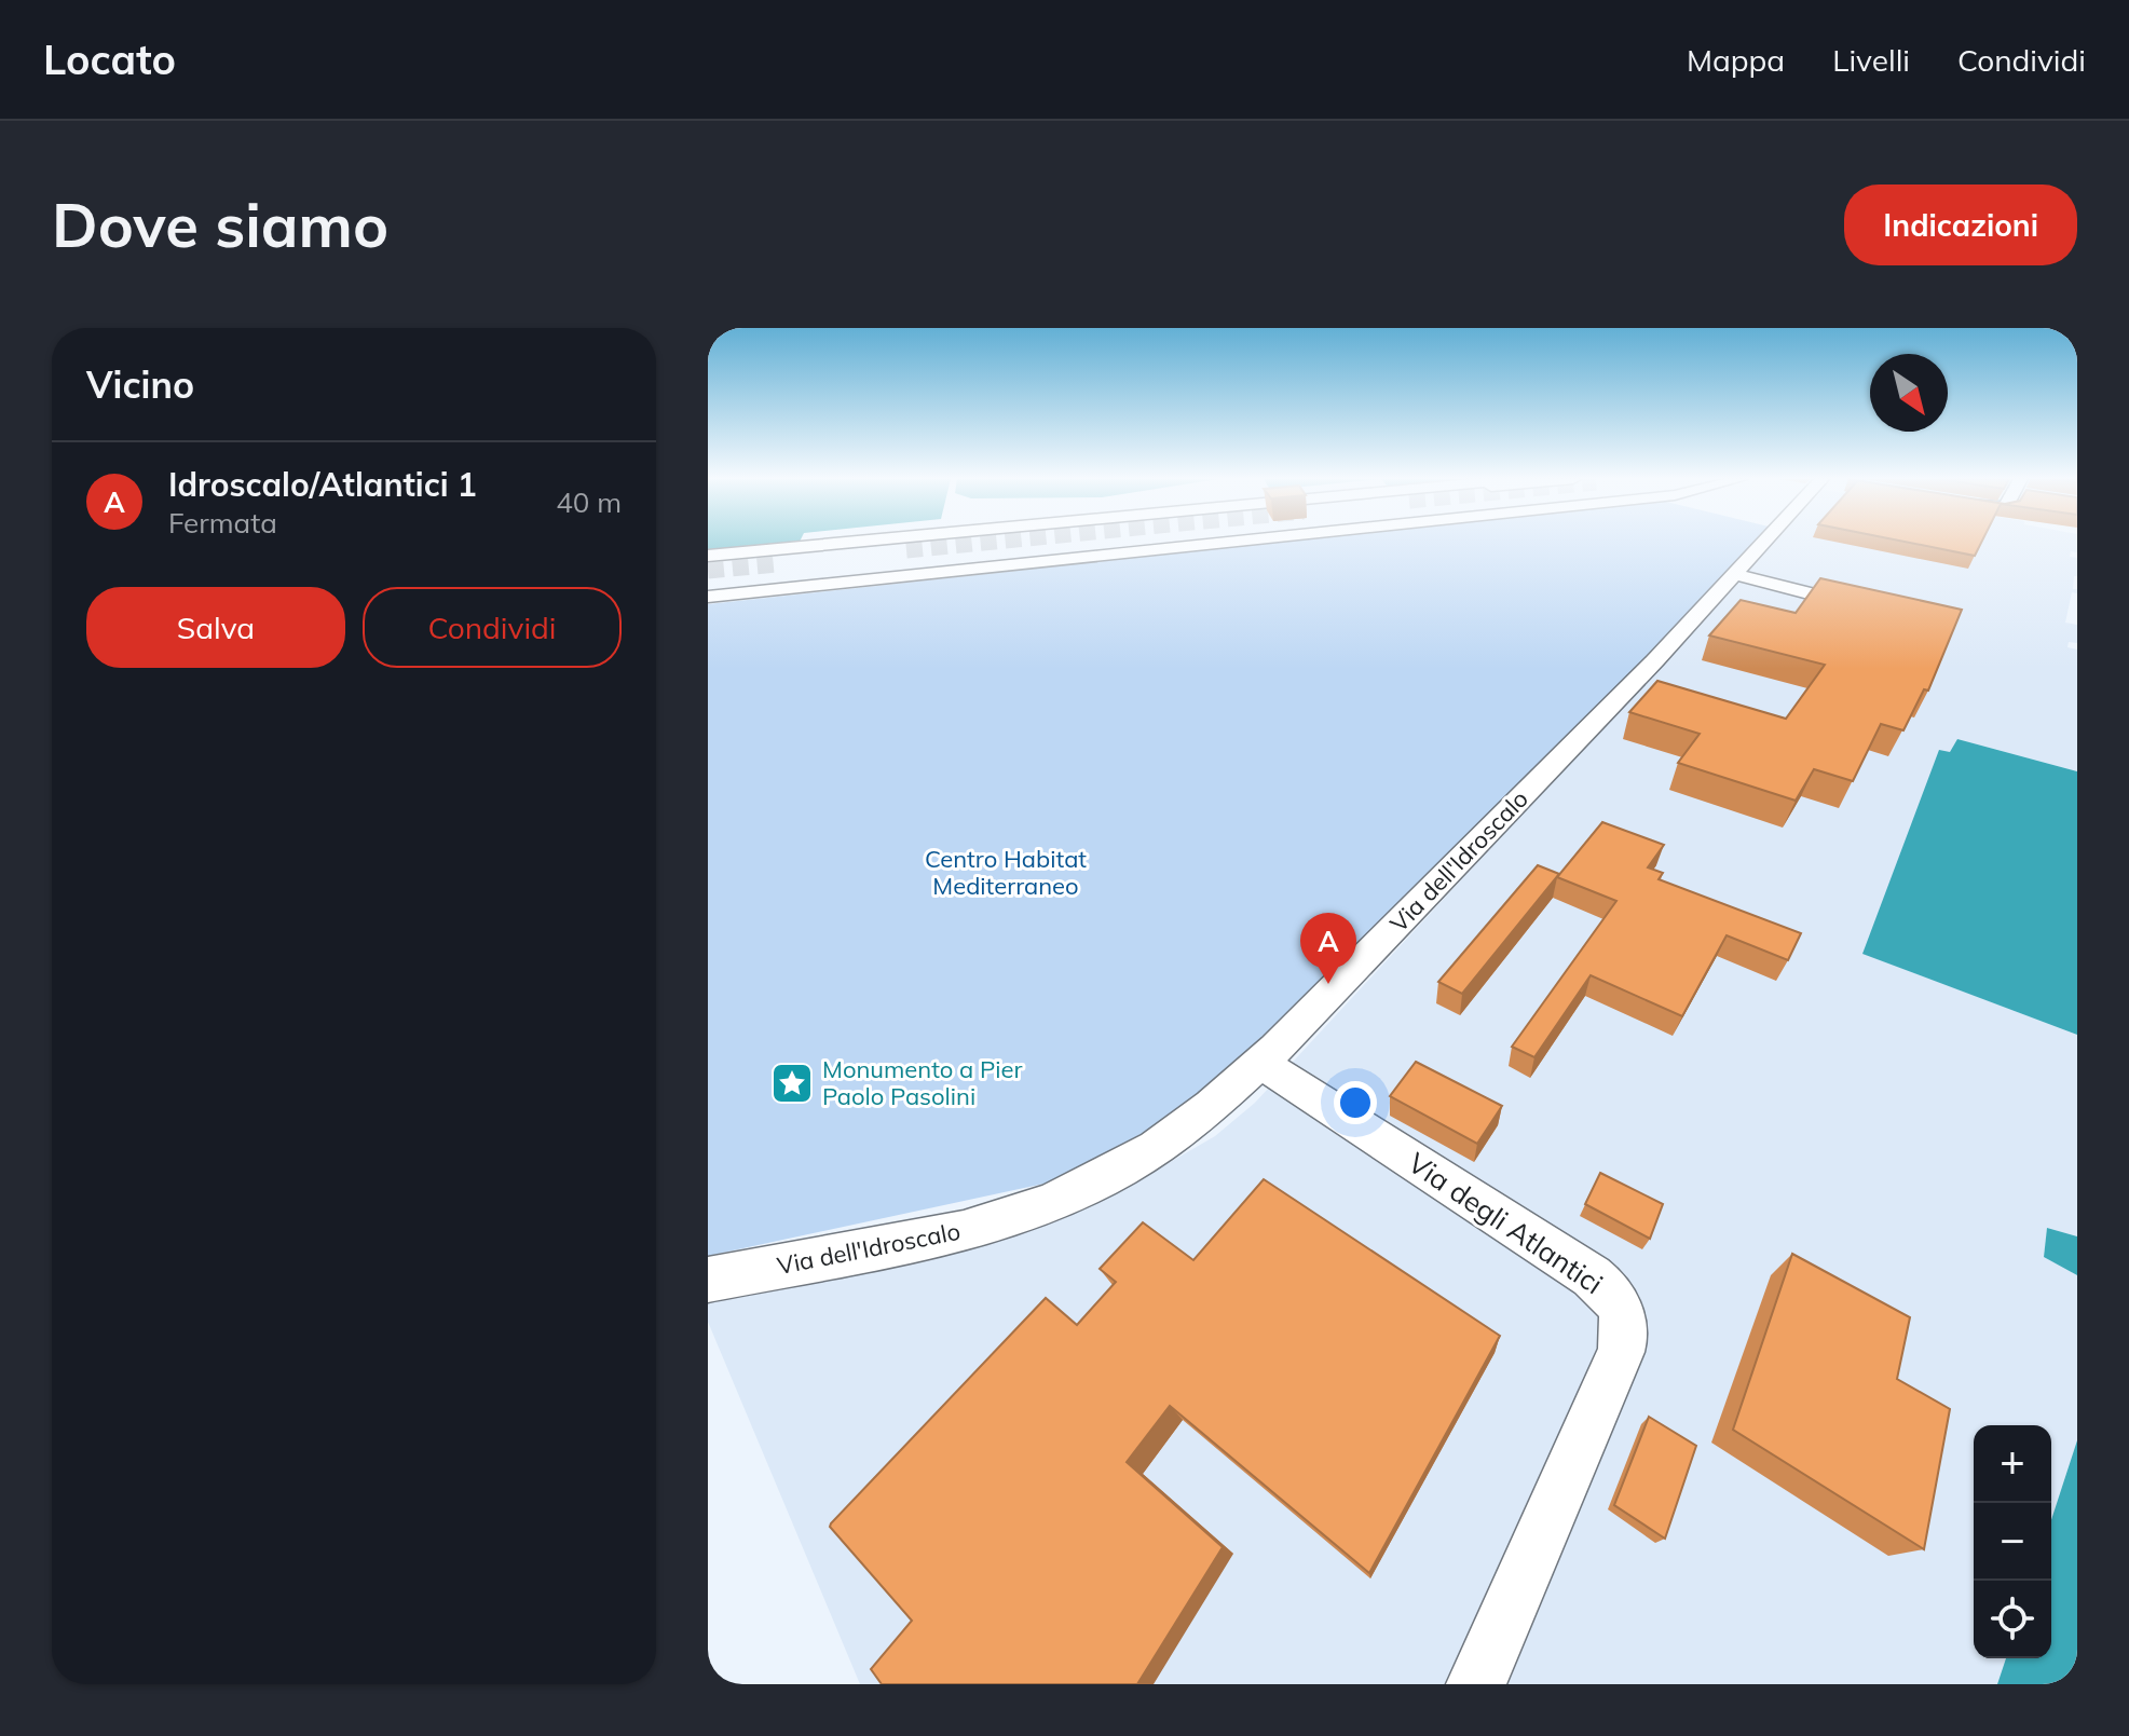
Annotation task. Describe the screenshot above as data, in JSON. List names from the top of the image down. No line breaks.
{"streets":{"street":["Via dell'Idroscalo","Via degli Atlantici"]},"crossings":[["Via dell'Idroscalo","Via degli Atlantici"]],"parks":["Centro Habitat Mediterraneo"],"places":{"place":["Monumento a Pier Paolo Pasolini"]},"north":"bottom right","page":{"header":"Locato","nav":["Mappa","Livelli","Condividi"],"buttons":["Indicazioni",["Salva","Condividi"]],"title":"Dove siamo","heading":"Vicino","list":[{"mark":"A","name":"Idroscalo/Atlantici 1","note":"Fermata","value":"40 m"}],"pins":"A","map_buttons":["+","−"]}}
